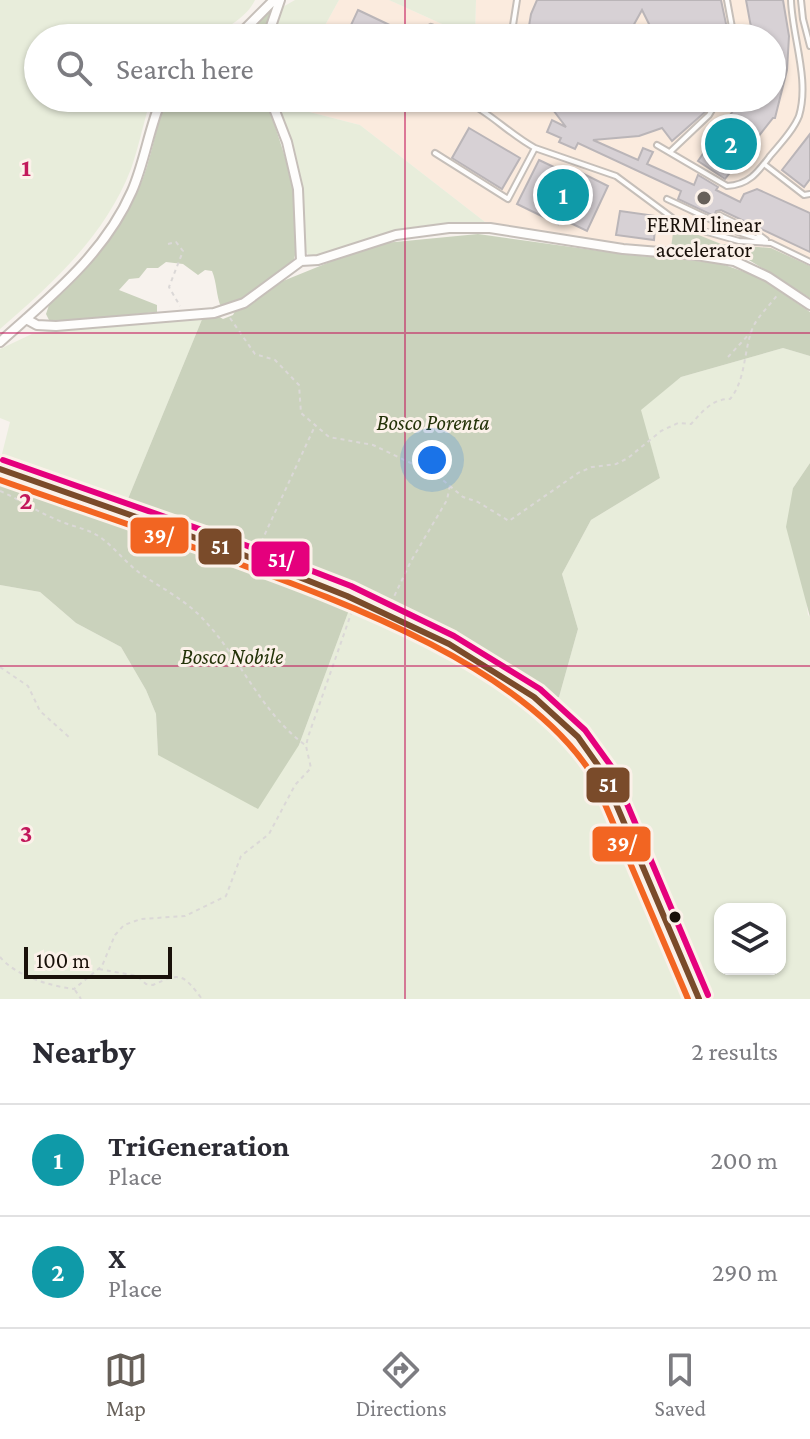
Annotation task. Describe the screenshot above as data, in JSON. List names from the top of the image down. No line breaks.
{"parks":["Bosco Porenta","Bosco Nobile"],"places":["FERMI linear accelerator"],"lines":["transit line 51/","transit line 51","transit line 39/"],"scale_bar":"100 m","page":{"search":"Search here","pins":["2","1"],"scale":"100 m","heading":["Nearby","2 results"],"list":[{"mark":"1","name":"TriGeneration","note":"Place","value":"200 m"},{"mark":"2","name":"X","note":"Place","value":"290 m"}],"nav":["Map","Directions","Saved"]},"grid":{"rows":["1","2","3"]}}
